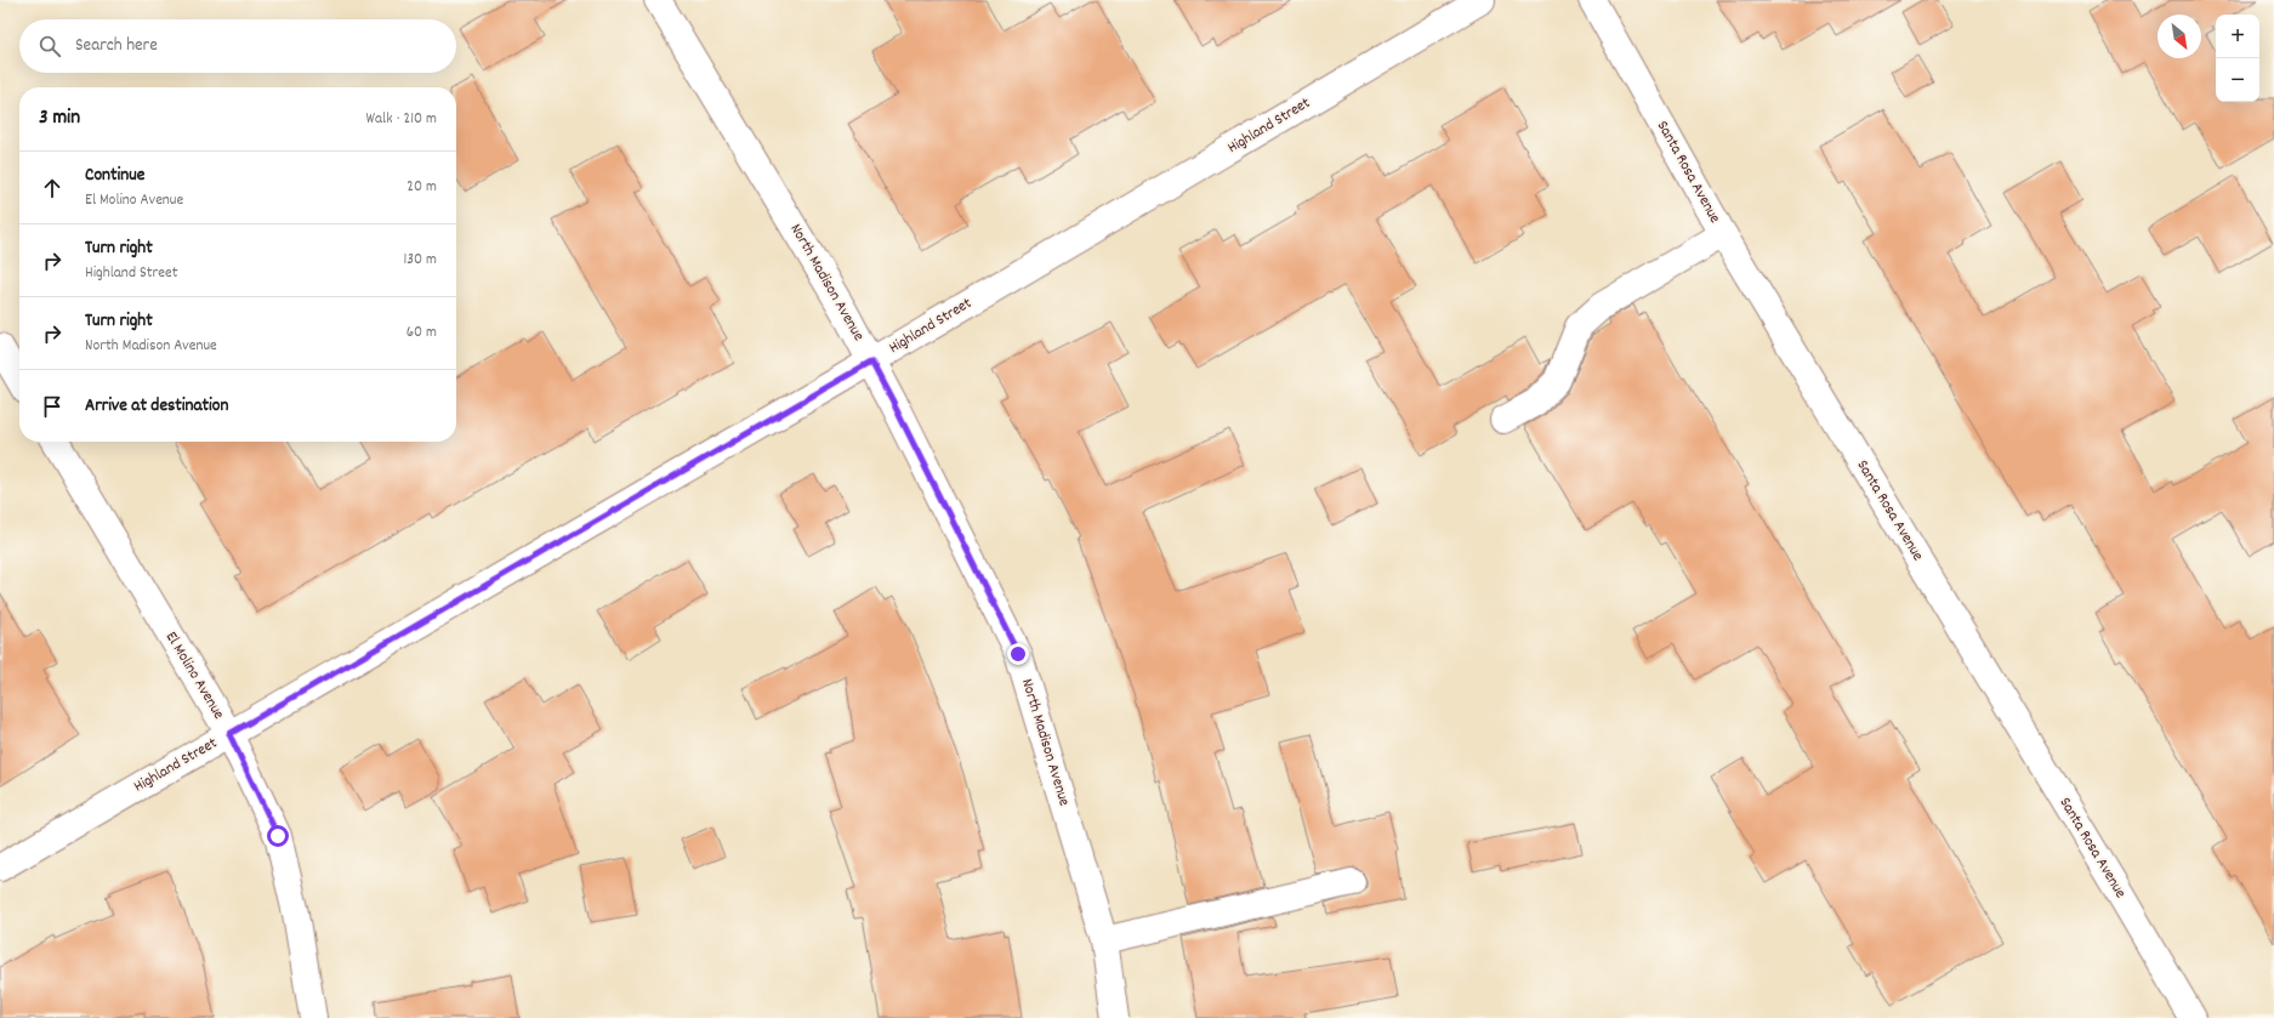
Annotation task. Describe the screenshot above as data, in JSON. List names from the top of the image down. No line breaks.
{"streets":{"street":["Highland Street","Santa Rosa Avenue","North Madison Avenue","El Molino Avenue"]},"crossings":[["Highland Street","North Madison Avenue"],["Highland Street","El Molino Avenue"]],"north":"bottom right","page":{"map_buttons":["+","−"],"search":"Search here","heading":["3 min","Walk · 210 m"],"list":[["Continue","El Molino Avenue","20 m"],["Turn right","Highland Street","130 m"],["Turn right","North Madison Avenue","60 m"],"Arrive at destination"]}}
